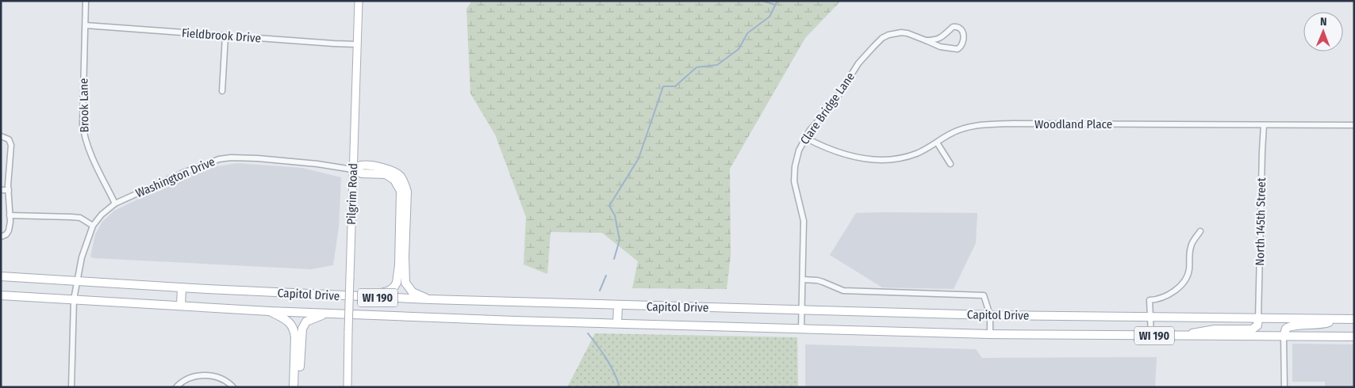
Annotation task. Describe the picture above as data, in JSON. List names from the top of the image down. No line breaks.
{"streets":{"main road":["Pilgrim Road","Capitol Drive","WI 190"],"street":["Fieldbrook Drive","Brook Lane","Clare Bridge Lane","Woodland Place","Washington Drive","North 145th Street"]},"crossings":[["Fieldbrook Drive","Brook Lane"],["Fieldbrook Drive","Pilgrim Road"],["Brook Lane","Washington Drive"],["Clare Bridge Lane","Woodland Place"],["Clare Bridge Lane","Capitol Drive"],["Woodland Place","North 145th Street"],["Washington Drive","Pilgrim Road"],["North 145th Street","Capitol Drive"]],"north":"top"}
